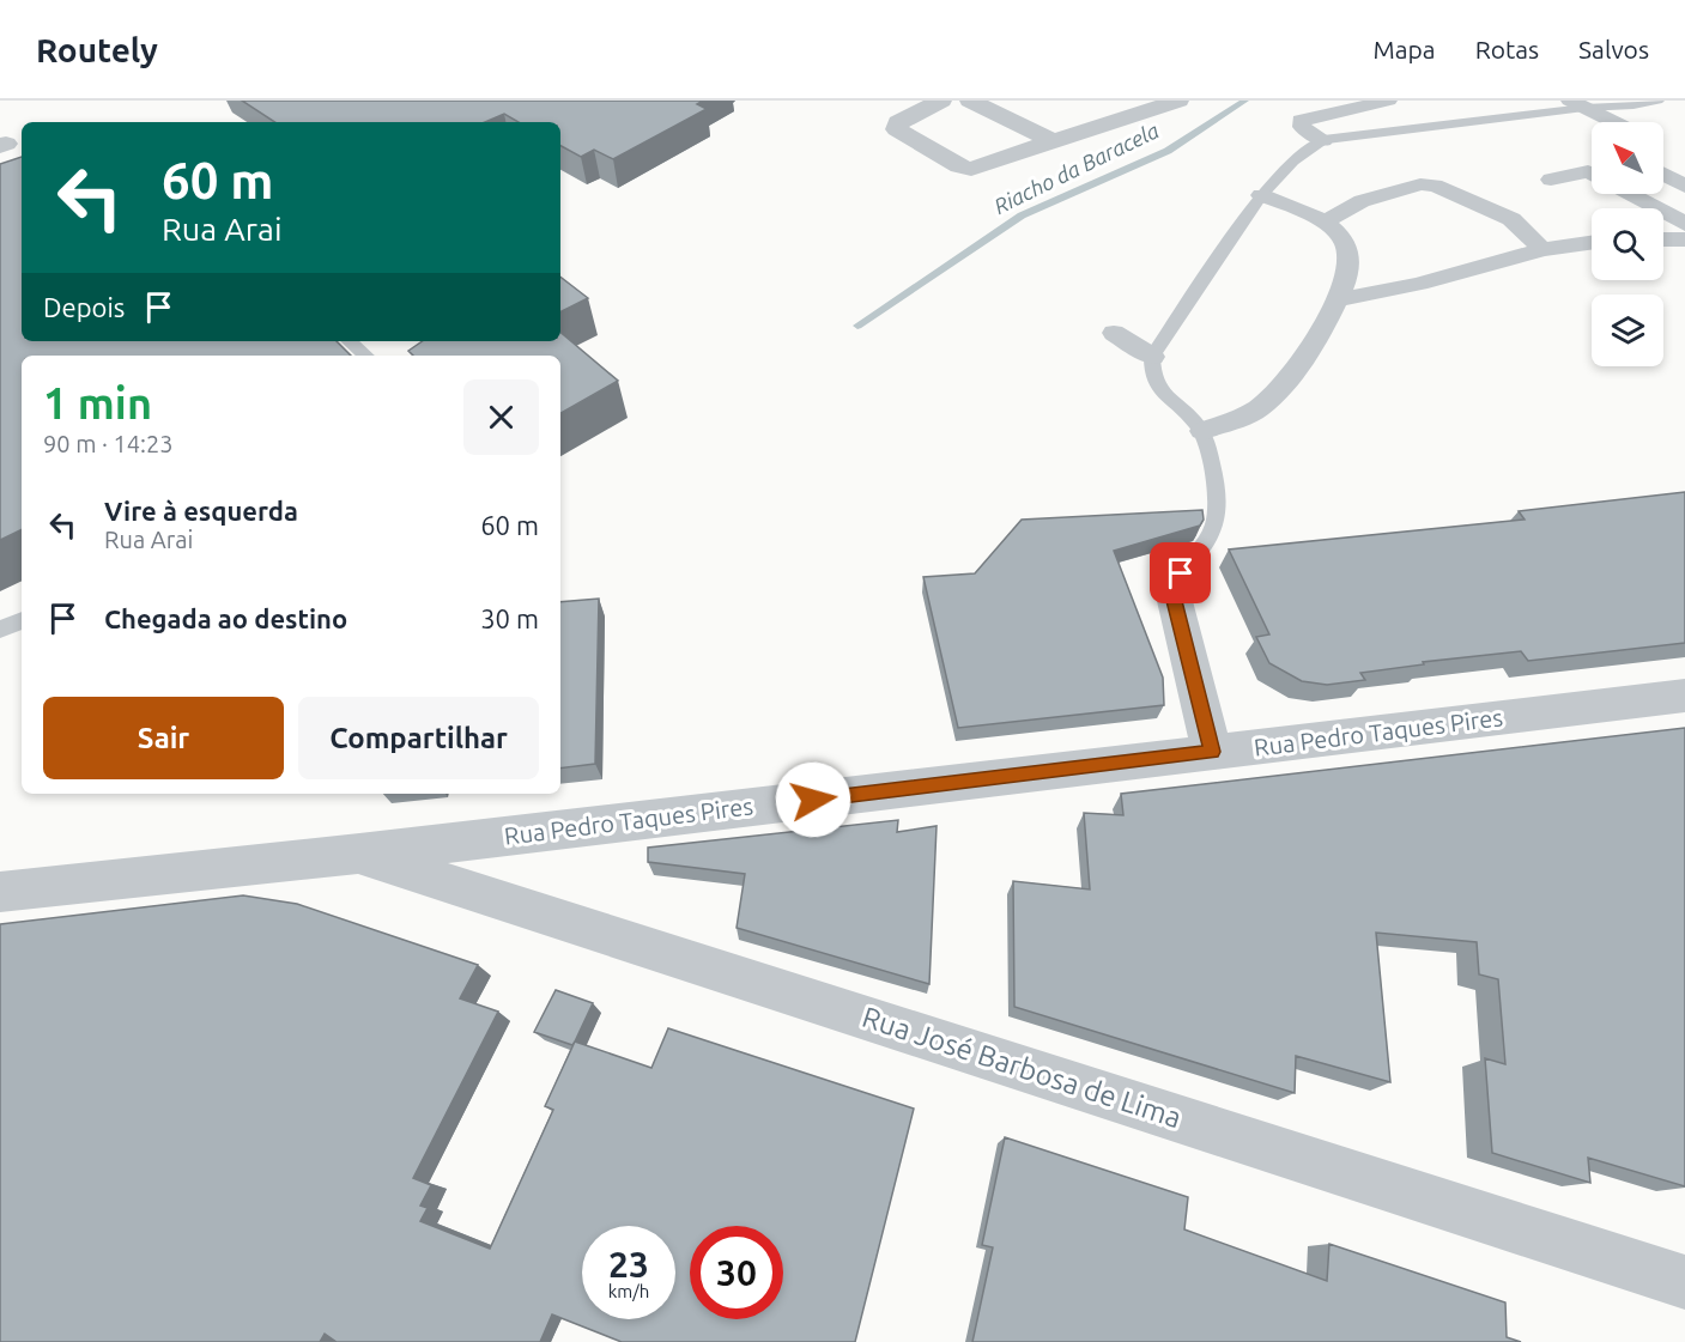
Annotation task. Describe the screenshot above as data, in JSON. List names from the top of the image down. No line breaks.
{"streets":{"street":["Rua Pedro Taques Pires","Rua José Barbosa de Lima"]},"crossings":[["Rua Pedro Taques Pires","Rua José Barbosa de Lima"]],"water":["Riacho da Baracela"],"north":"top left","page":{"header":"Routely","nav":["Mapa","Rotas","Salvos"],"turn":["60 m","Rua Arai"],"then":"Depois","heading":["1 min","90 m · 14:23"],"list":[{"name":"Vire à esquerda","note":"Rua Arai","value":"60 m"},{"name":"Chegada ao destino","value":"30 m"}],"buttons":["Sair","Compartilhar"],"speed":"23 km/h","limit":"30"}}
